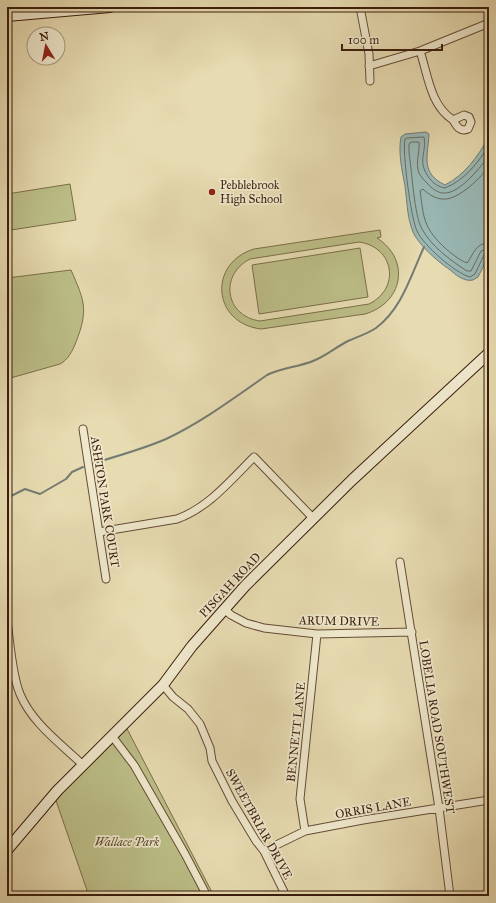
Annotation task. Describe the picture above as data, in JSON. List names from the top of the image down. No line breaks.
{"streets":{"street":["ASHTON PARK COURT","PISGAH ROAD","ARUM DRIVE","LOBELIA ROAD SOUTHWEST","BENNETT LANE","ORRIS LANE","SWEETBRIAR DRIVE"]},"crossings":[["PISGAH ROAD","ARUM DRIVE"],["PISGAH ROAD","SWEETBRIAR DRIVE"],["ARUM DRIVE","LOBELIA ROAD SOUTHWEST"],["ARUM DRIVE","BENNETT LANE"],["LOBELIA ROAD SOUTHWEST","ORRIS LANE"],["BENNETT LANE","ORRIS LANE"],["ORRIS LANE","SWEETBRIAR DRIVE"]],"parks":["Wallace Park"],"places":["Pebblebrook High School"],"scale_bar":"100 m","north":"top"}
